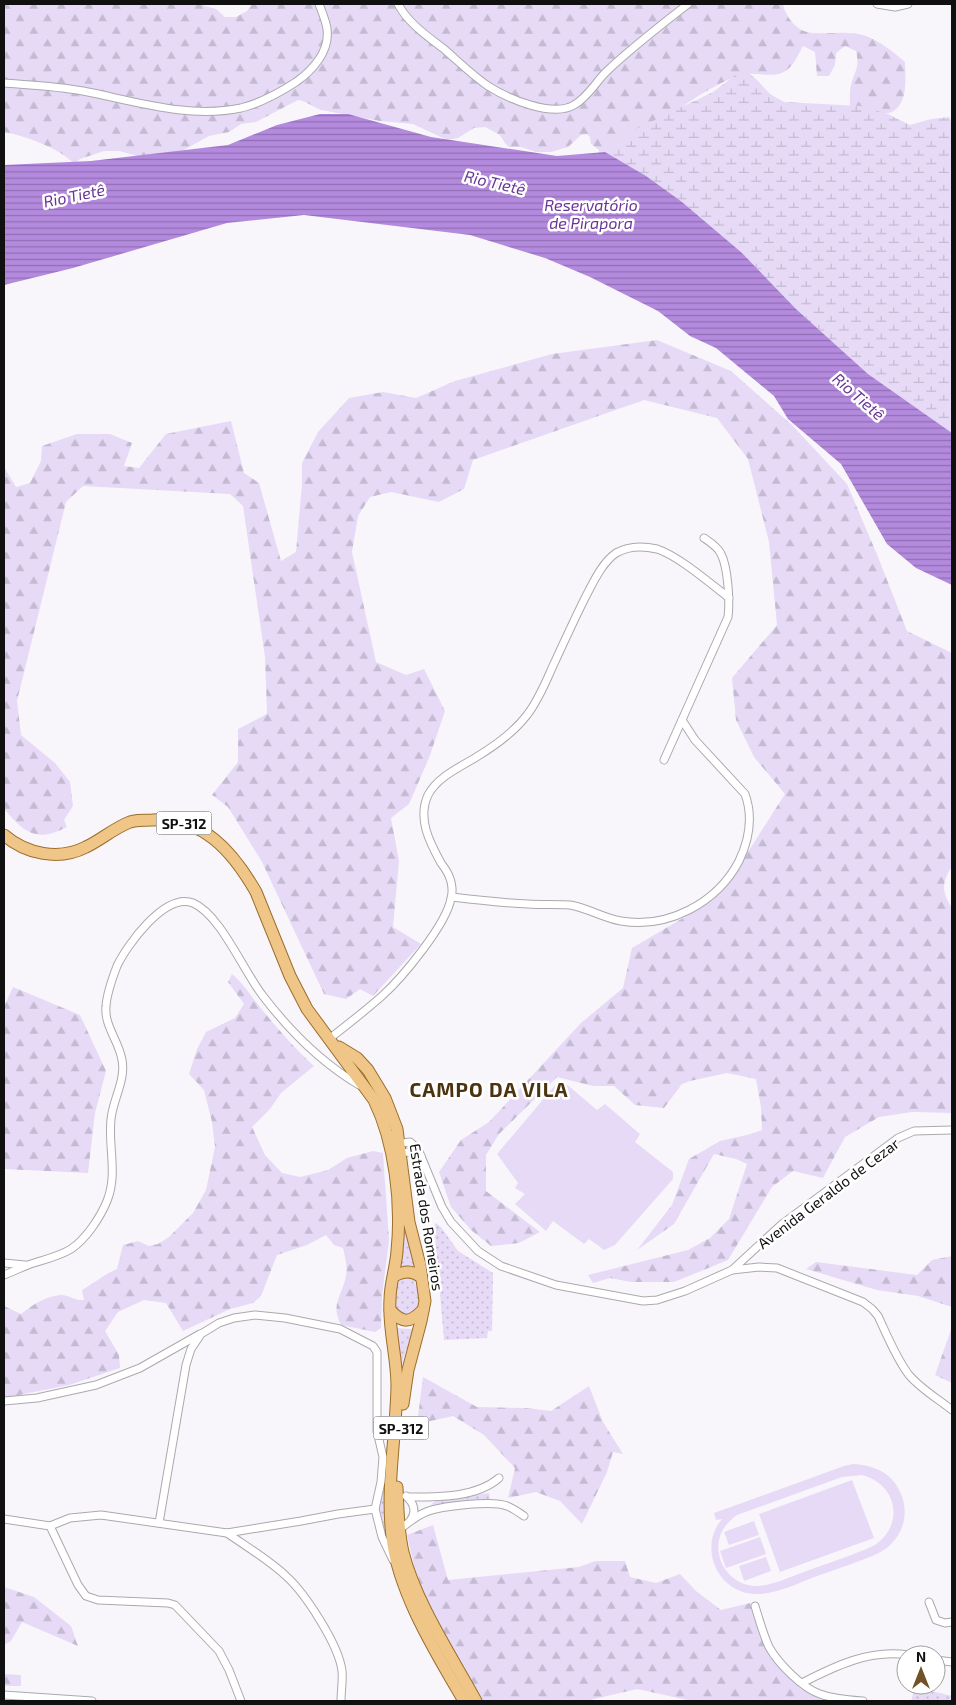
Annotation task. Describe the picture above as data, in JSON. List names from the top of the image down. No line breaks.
{"streets":{"main road":["SP-312","Estrada dos Romeiros"],"street":["Avenida Geraldo de Cezar"]},"districts":["CAMPO DA VILA"],"water":["Rio Tietê","Reservatório de Pirapora"],"north":"top"}
